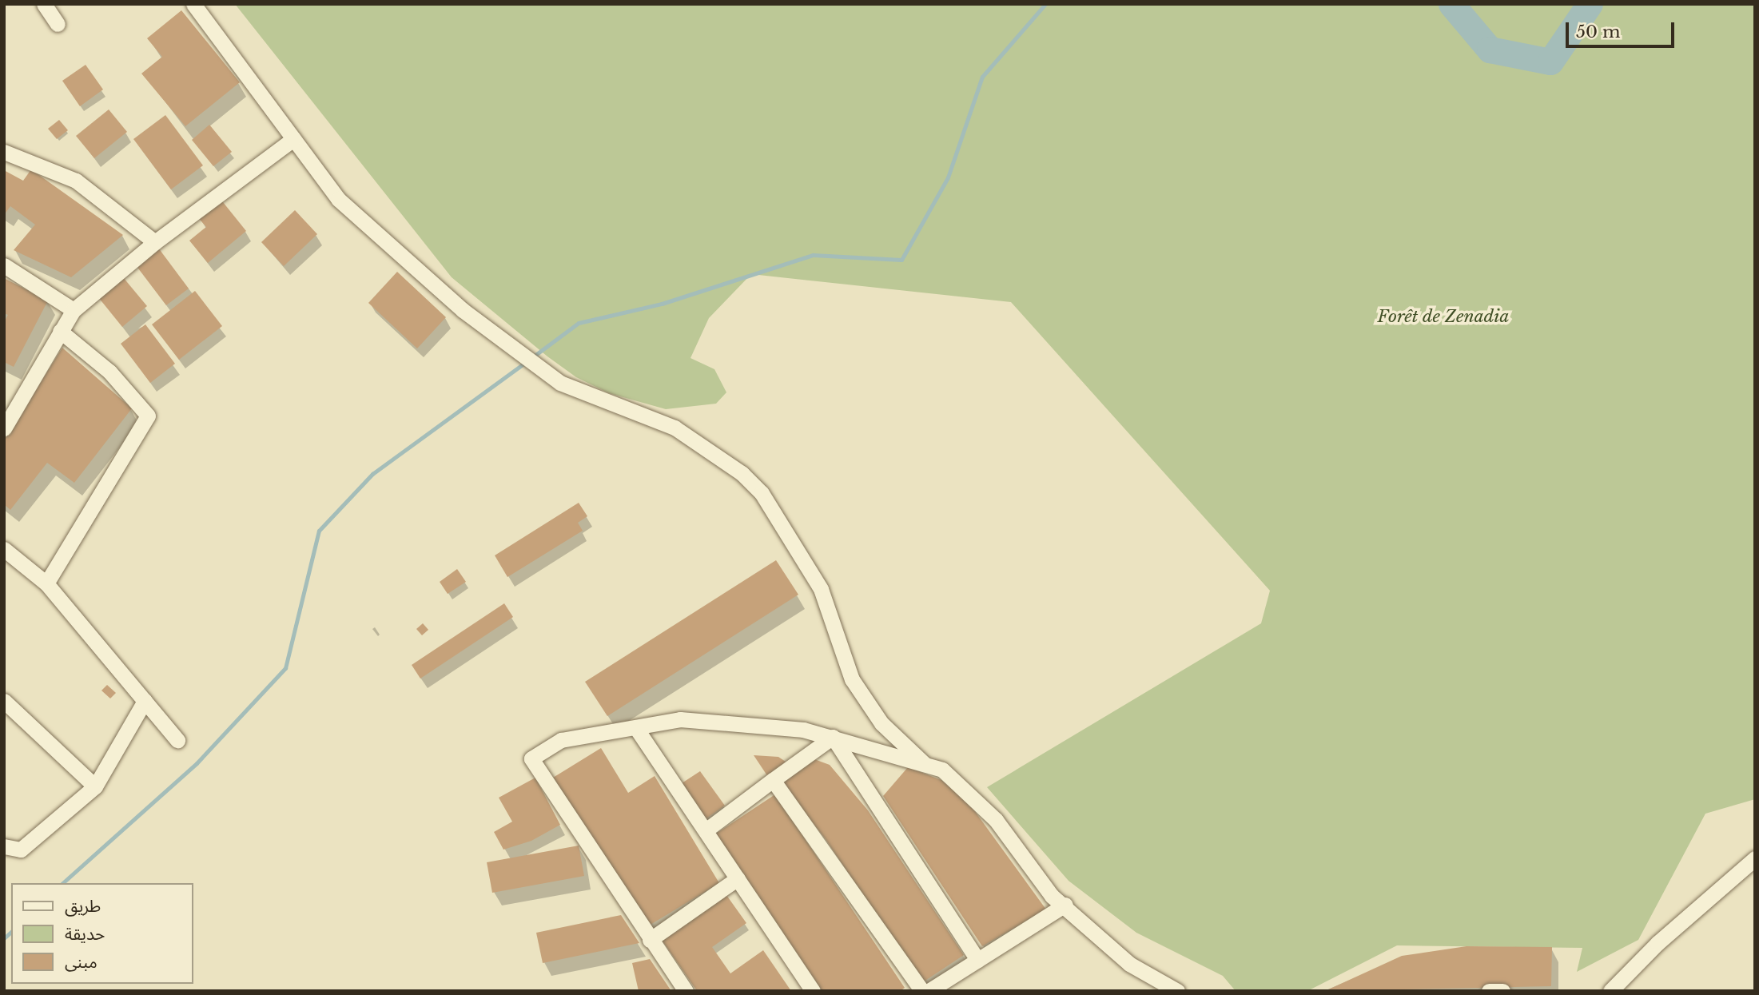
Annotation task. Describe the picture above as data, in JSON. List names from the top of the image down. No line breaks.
{"parks":["Forêt de Zenadia"],"legend":["طريق","حديقة","مبنى"],"scale_bar":"50 m"}
